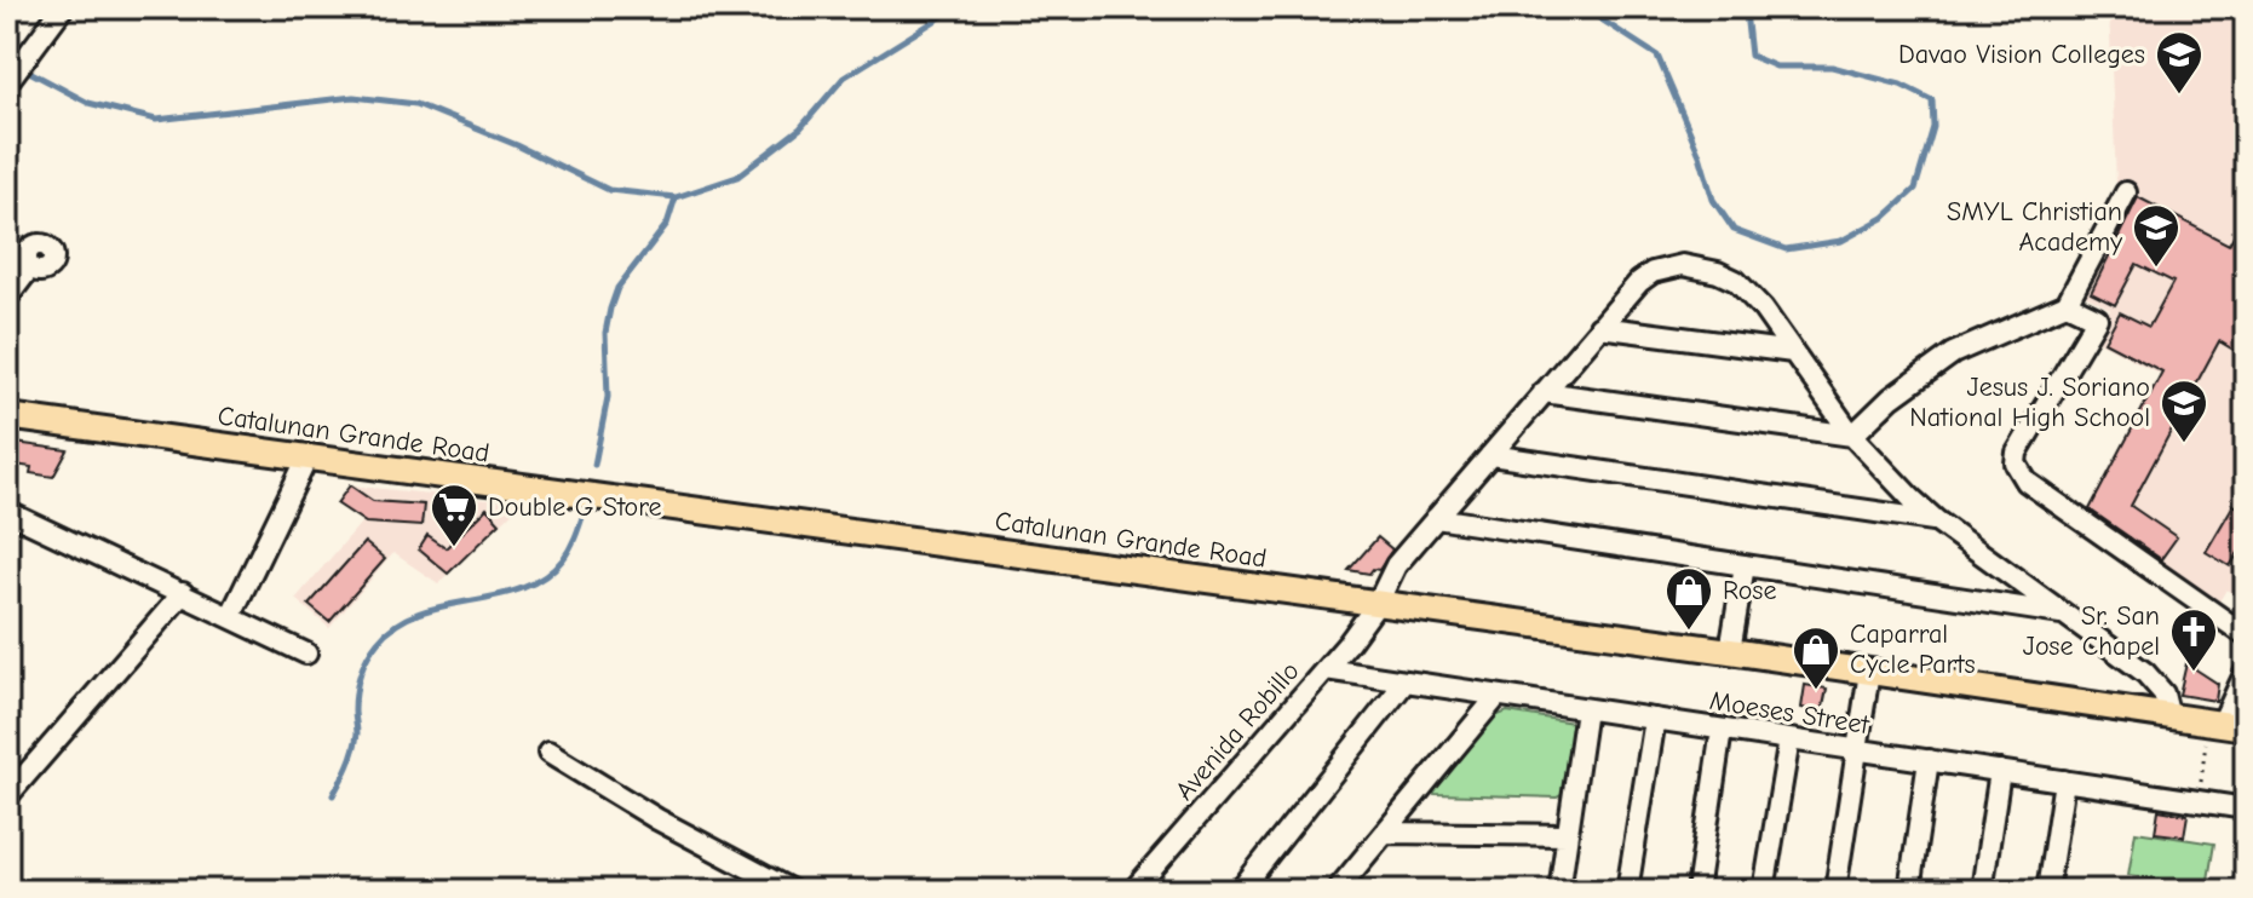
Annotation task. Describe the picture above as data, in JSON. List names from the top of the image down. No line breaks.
{"streets":{"main road":["Catalunan Grande Road"],"street":["Moeses Street","Avenida Robillo"]},"crossings":[["Catalunan Grande Road","Avenida Robillo"],["Moeses Street","Avenida Robillo"]],"places":{"school or university":["Davao Vision Colleges","SMYL Christian Academy","Jesus J. Soriano National High School"],"supermarket":["Double G Store"],"shop":["Rose","Caparral Cycle Parts"],"church":["Sr. San Jose Chapel"]}}
